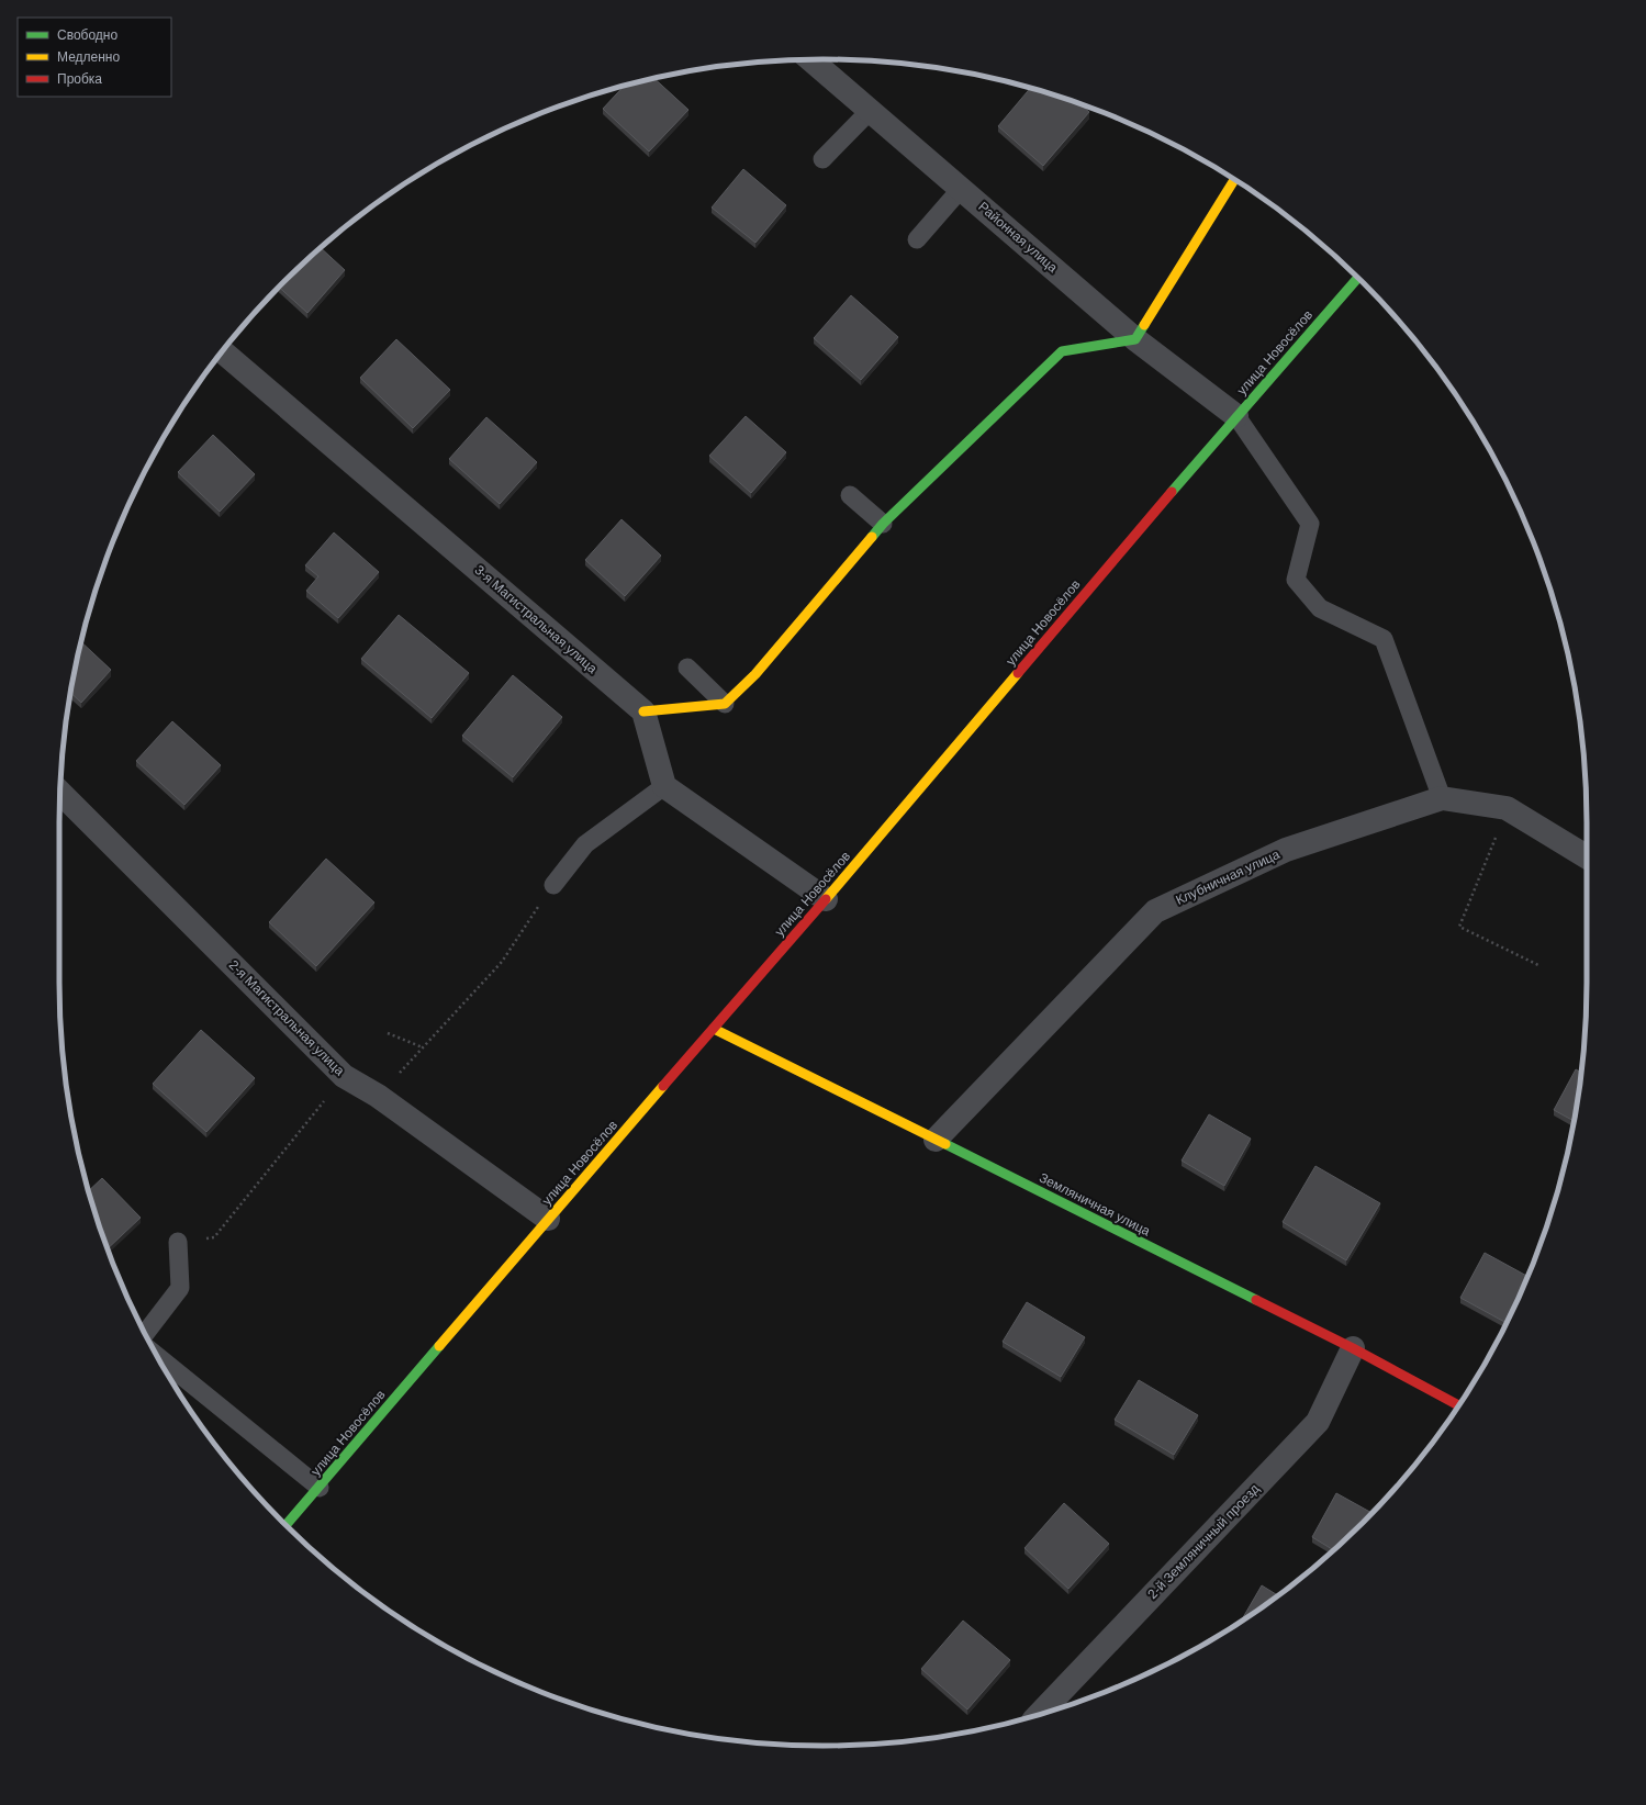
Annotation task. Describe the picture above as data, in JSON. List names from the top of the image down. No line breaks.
{"streets":{"street":["Районная улица","улица Новосёлов","3-я Магистральная улица","Клубничная улица","2-я Магистральная улица","Земляничная улица","2-й Земляничный проезд"]},"crossings":[["Районная улица","улица Новосёлов"],["улица Новосёлов","2-я Магистральная улица"],["улица Новосёлов","Земляничная улица"],["Клубничная улица","Земляничная улица"],["Земляничная улица","2-й Земляничный проезд"]],"legend":["Свободно","Медленно","Пробка"]}
